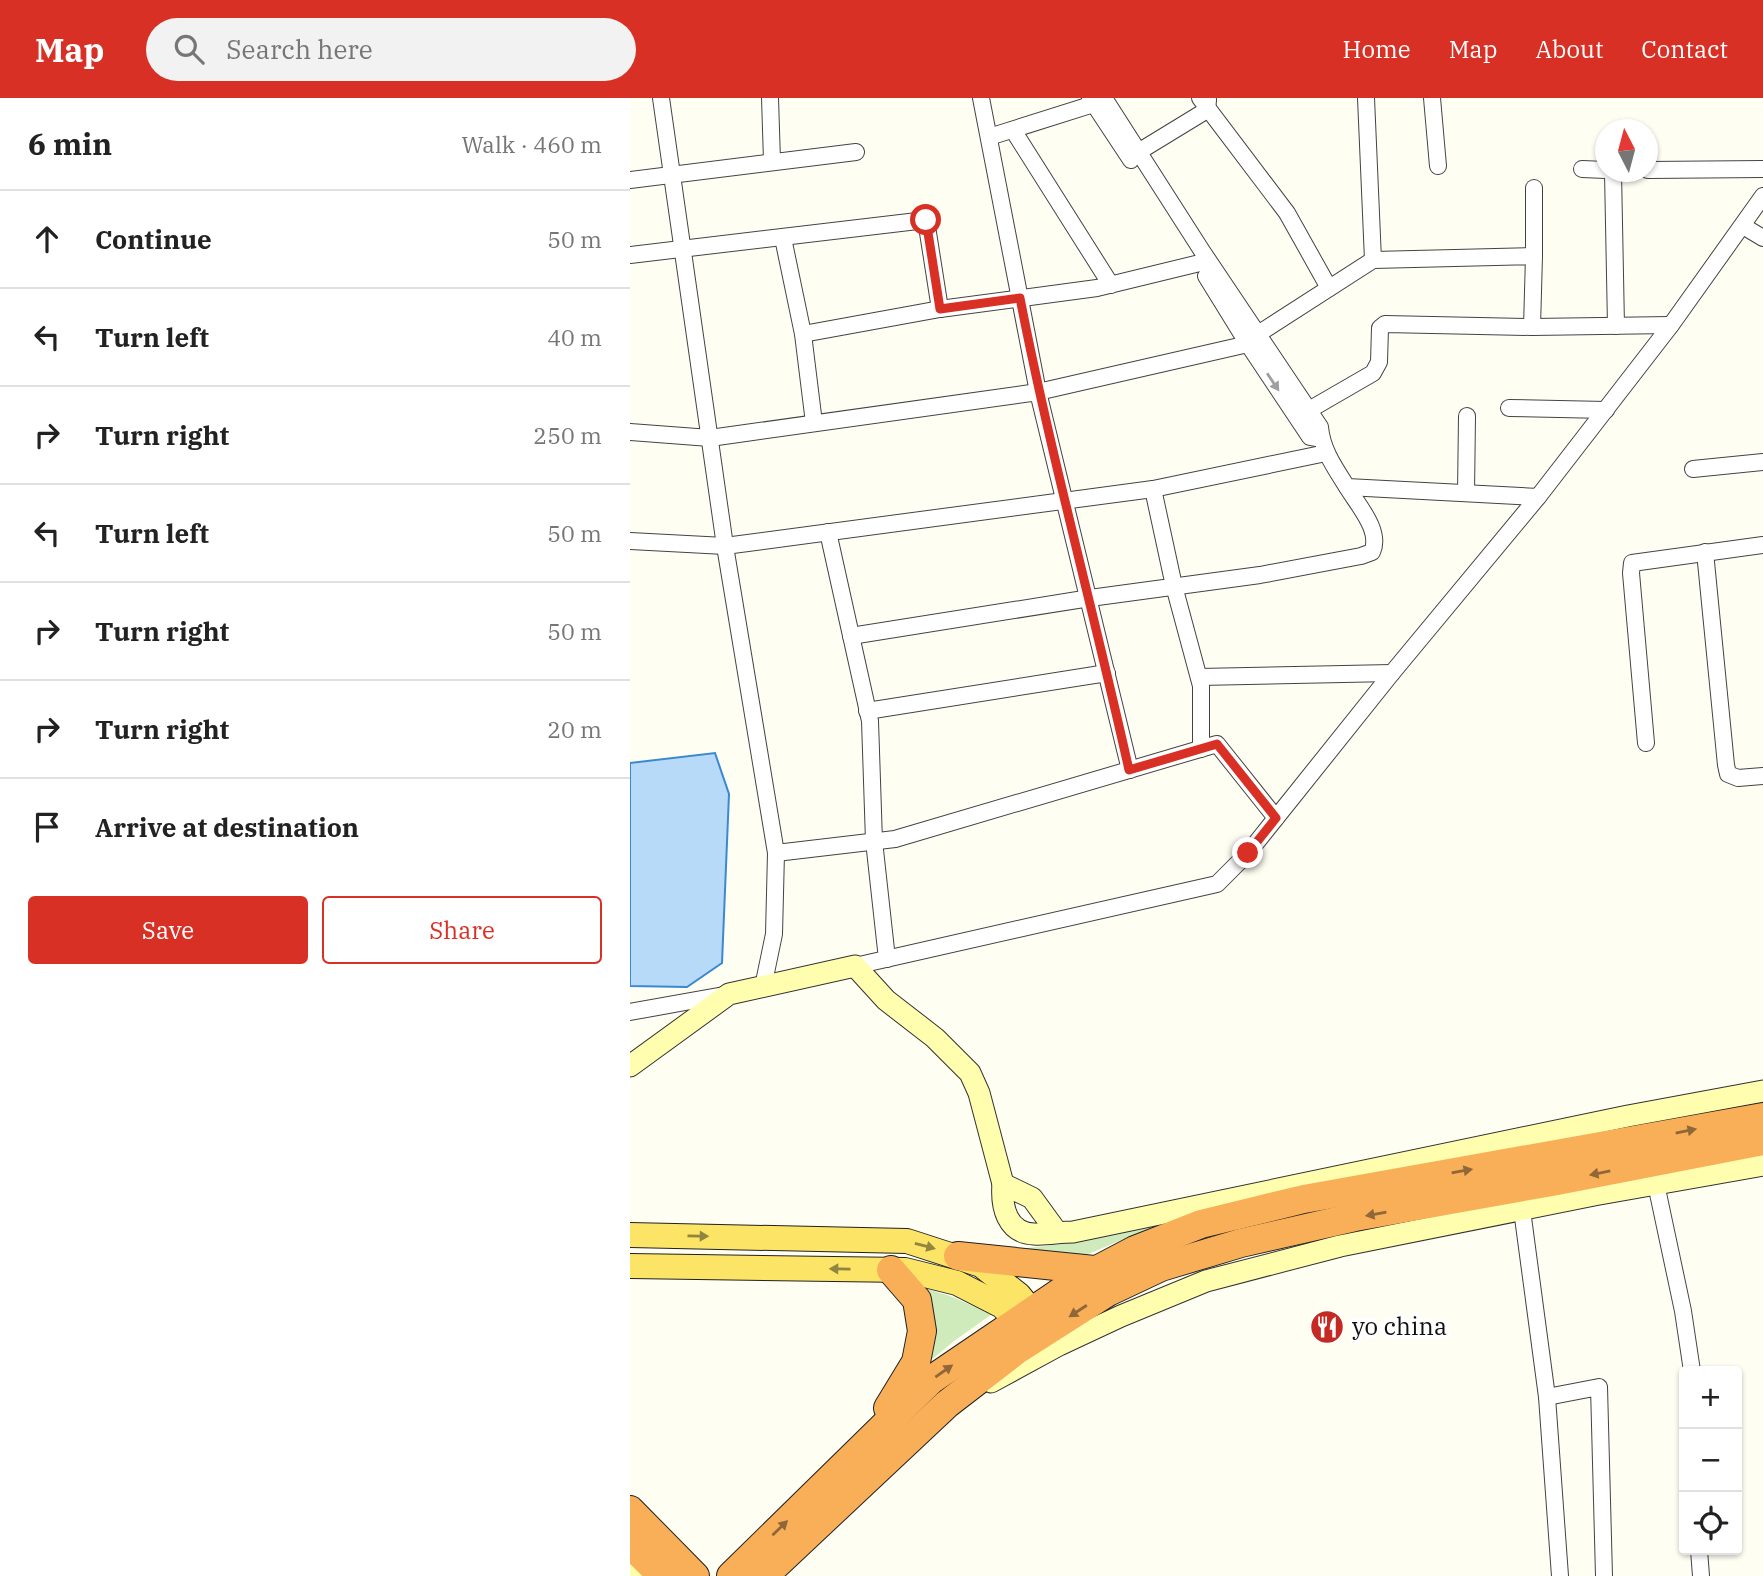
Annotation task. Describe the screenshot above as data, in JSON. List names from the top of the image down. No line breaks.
{"places":{"restaurant":["yo china"]},"north":"top","page":{"header":"Map","search":"Search here","nav":["Home","Map","About","Contact"],"heading":["6 min","Walk · 460 m"],"list":[["Continue","50 m"],["Turn left","40 m"],["Turn right","250 m"],["Turn left","50 m"],["Turn right","50 m"],["Turn right","20 m"],"Arrive at destination"],"buttons":["Save","Share"],"map_buttons":["+","−"]}}
